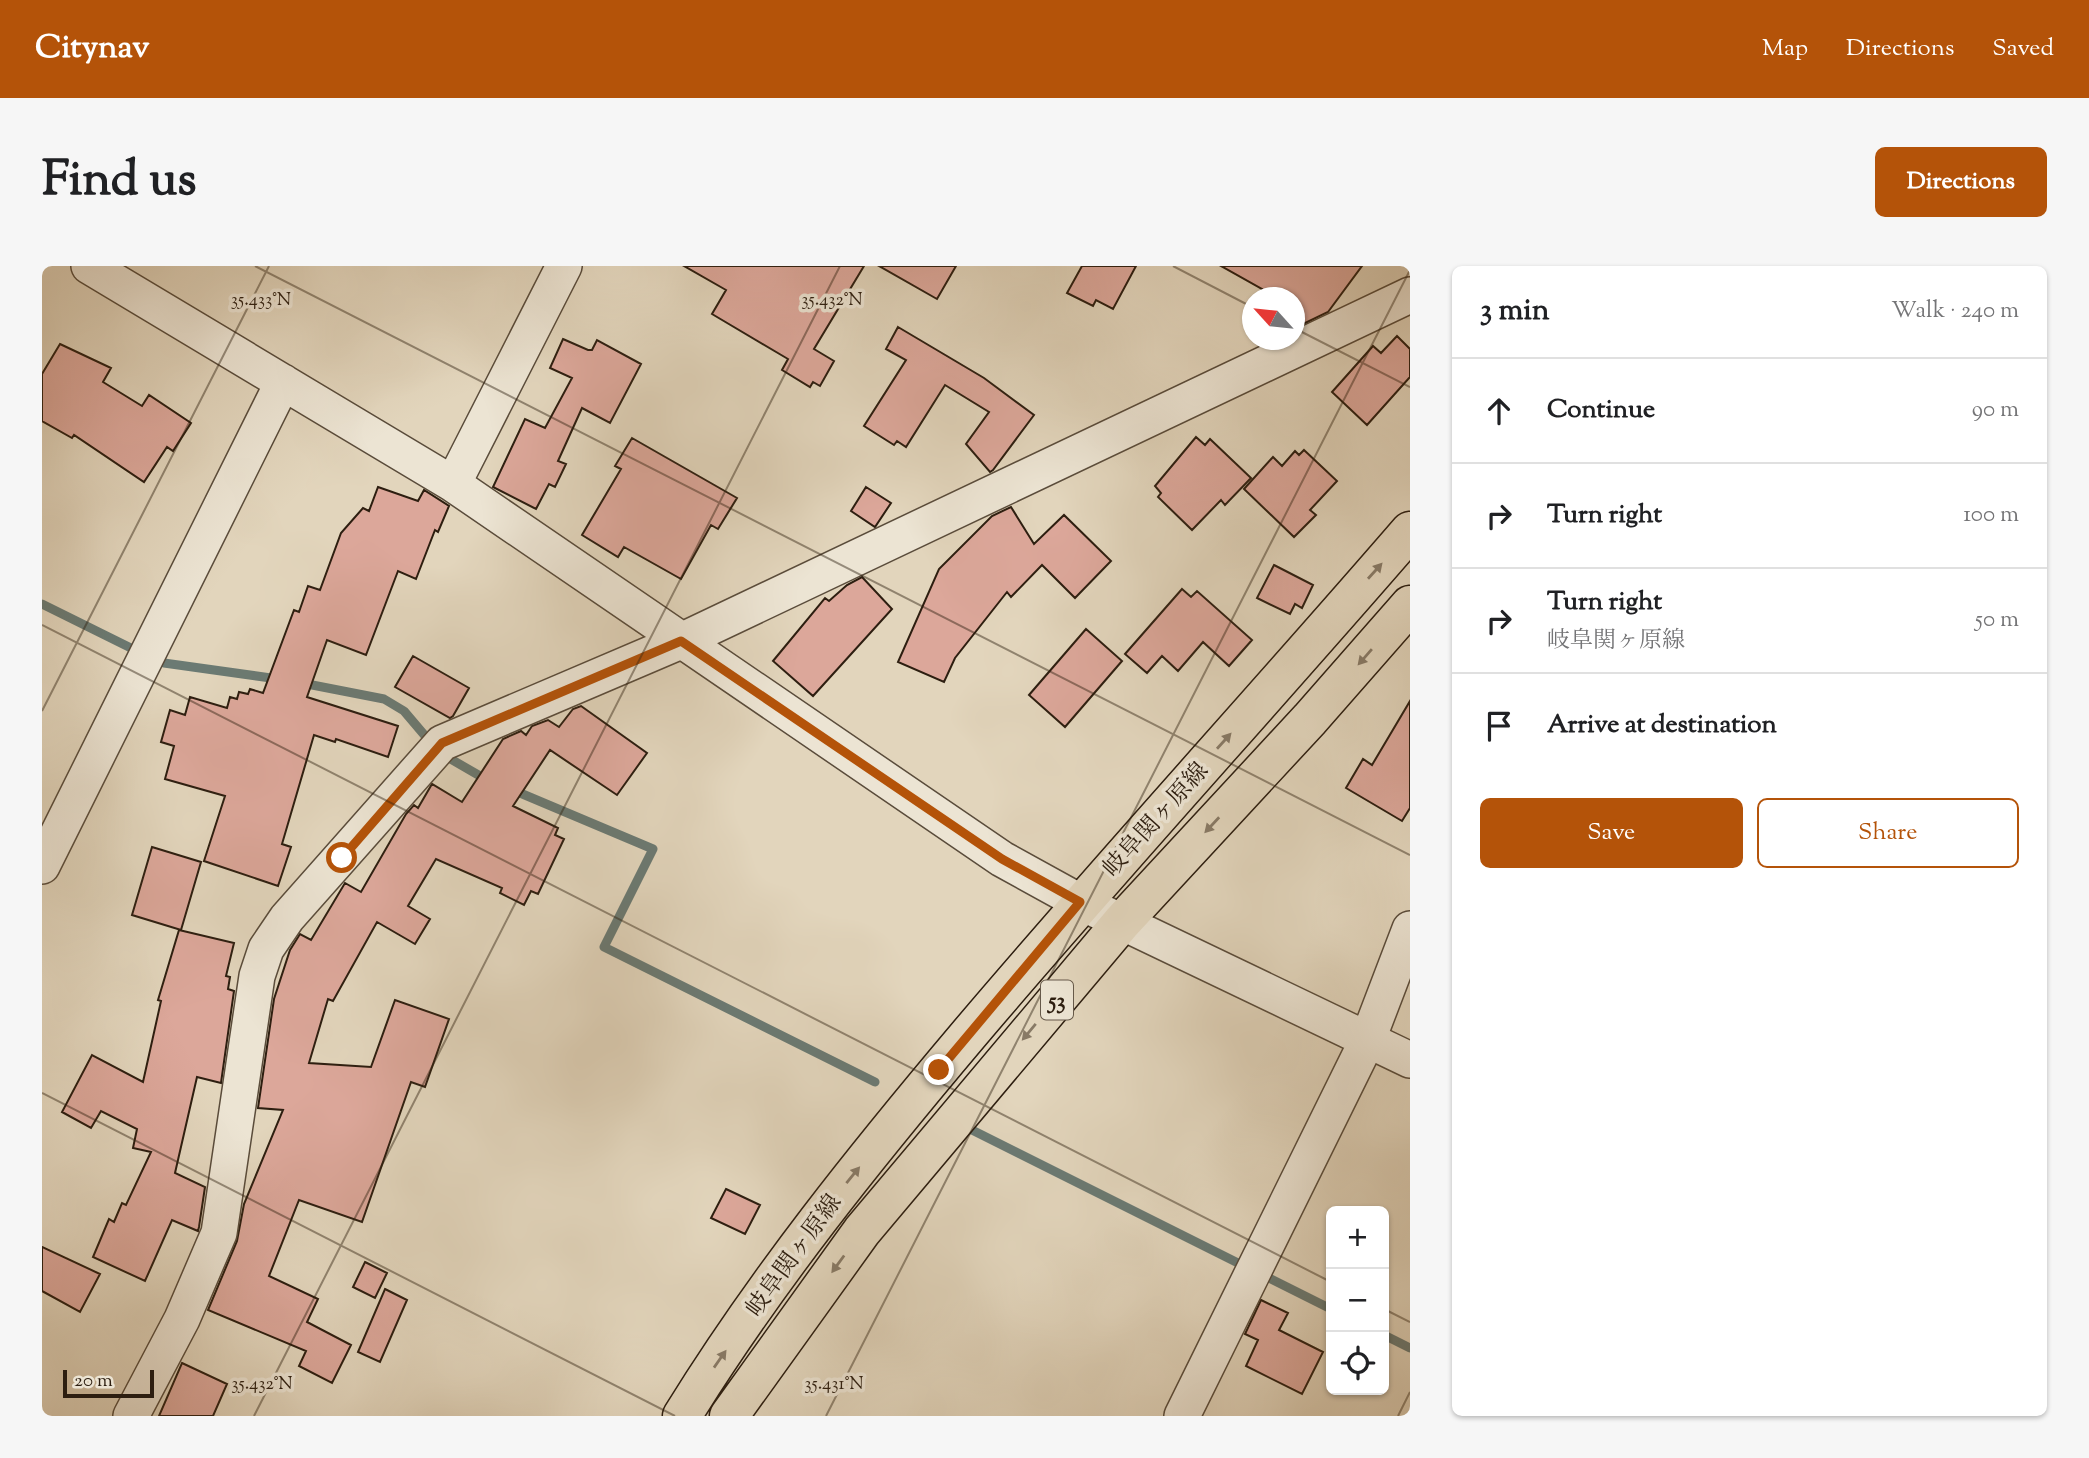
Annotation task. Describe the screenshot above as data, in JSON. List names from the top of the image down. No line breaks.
{"streets":{"main road":["岐阜関ヶ原線","53"]},"scale_bar":"20 m","north":"top left","page":{"header":"Citynav","nav":["Map","Directions","Saved"],"title":"Find us","buttons":["Directions",["Save","Share"]],"heading":["3 min","Walk · 240 m"],"list":[["Continue","90 m"],["Turn right","100 m"],["Turn right","岐阜関ヶ原線","50 m"],"Arrive at destination"],"map_buttons":["+","−"],"scale":"20 m"},"coordinates":["35.433°N","35.432°N","35.431°N"]}
